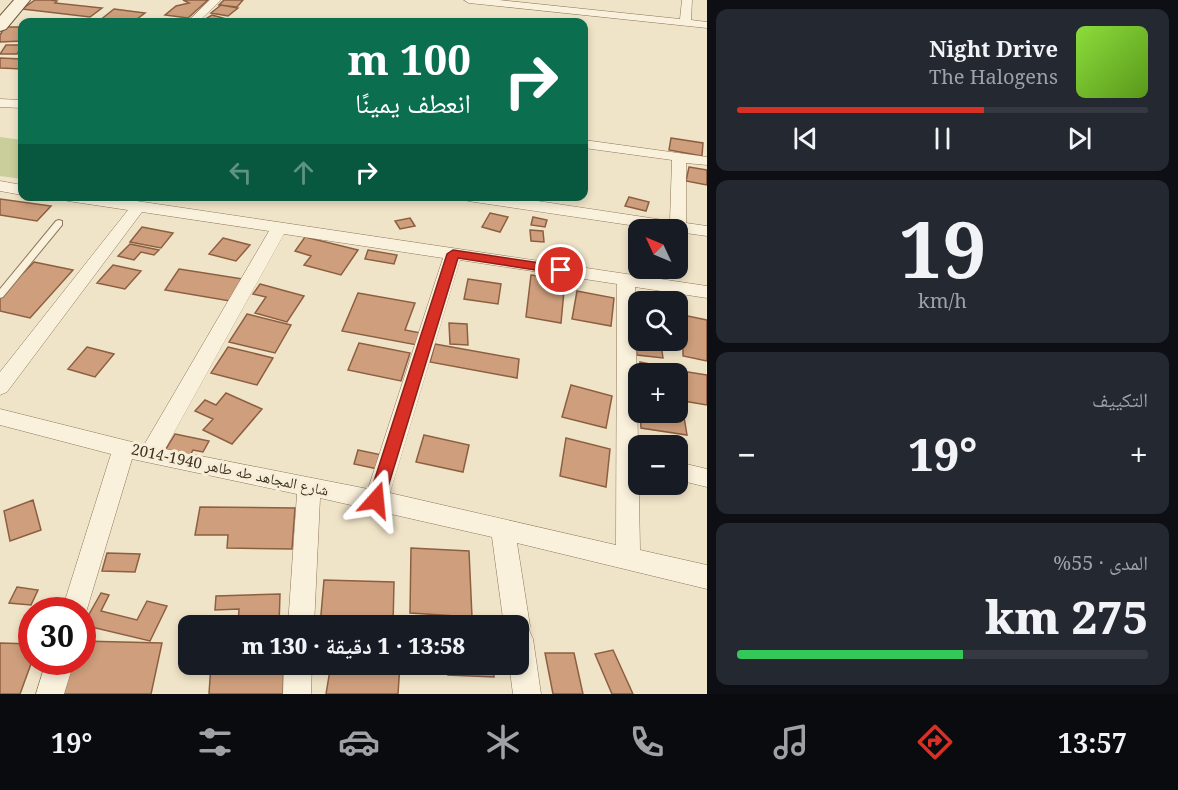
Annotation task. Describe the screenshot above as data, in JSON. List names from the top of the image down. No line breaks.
{"streets":{"street":["شارع المجاهد طه طاهر 1940-2014"]},"north":"top left","page":{"turn":["100 m","انعطف يمينًا"],"song":["Night Drive","The Halogens"],"tile":[["19","km/h"],"التكييف",["المدى · 55%","275 km"]],"map_buttons":["+","−"],"heat":["−","19°","+"],"limit":"30","trip":"13:58 · 1 دقيقة · 130 m","tabs":["13:57","19°"]}}
